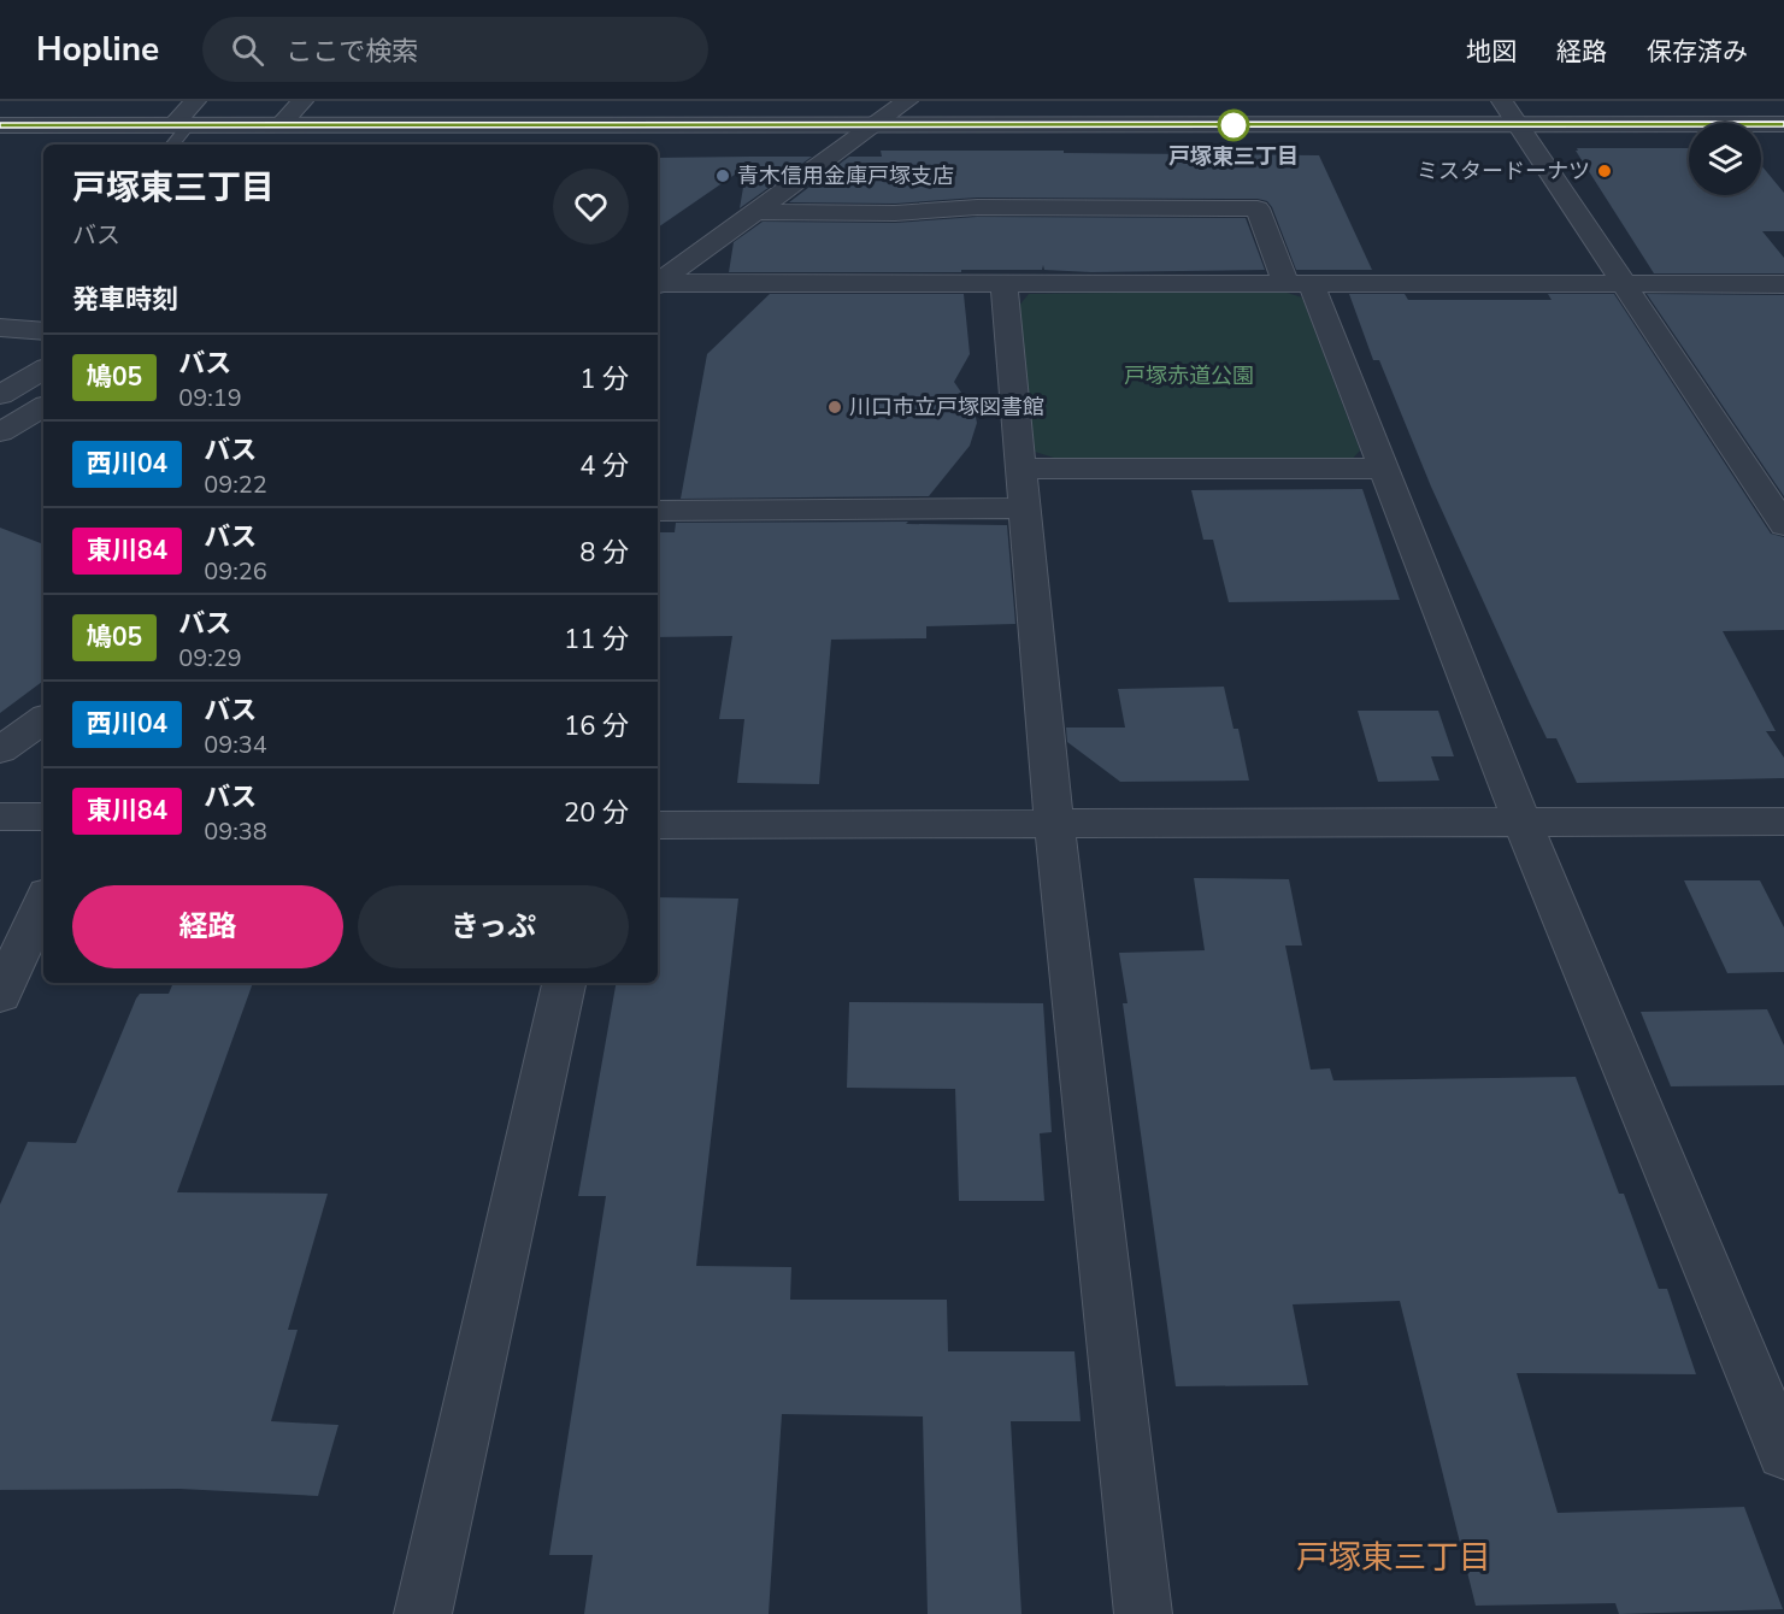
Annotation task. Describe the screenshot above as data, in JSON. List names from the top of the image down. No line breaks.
{"districts":["戸塚東三丁目"],"parks":["戸塚赤道公園"],"places":["戸塚東三丁目","ミスタードーナツ","青木信用金庫戸塚支店","川口市立戸塚図書館"],"lines":["bus line 鳩05"],"page":{"header":"Hopline","search":"ここで検索","nav":["地図","経路","保存済み"],"heading":[["戸塚東三丁目","バス"],"発車時刻"],"list":[{"mark":"鳩05","name":"バス","note":"09:19","value":"1 分"},{"mark":"西川04","name":"バス","note":"09:22","value":"4 分"},{"mark":"東川84","name":"バス","note":"09:26","value":"8 分"},{"mark":"鳩05","name":"バス","note":"09:29","value":"11 分"},{"mark":"西川04","name":"バス","note":"09:34","value":"16 分"},{"mark":"東川84","name":"バス","note":"09:38","value":"20 分"}],"buttons":["経路","きっぷ"]}}
